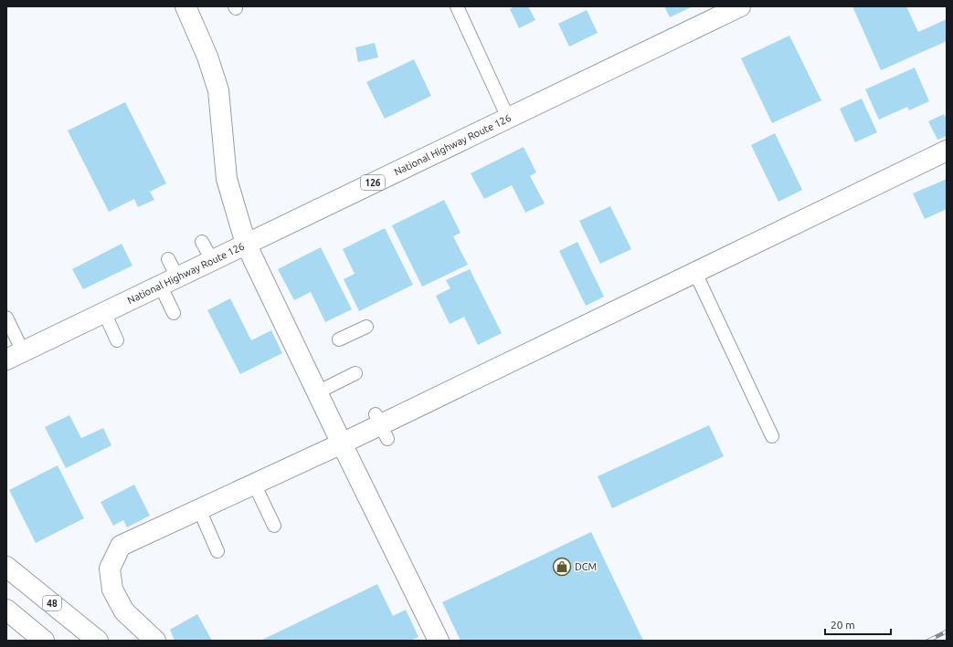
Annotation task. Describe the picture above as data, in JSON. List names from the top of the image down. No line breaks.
{"streets":{"main road":["National Highway Route 126","126","48"]},"places":{"shop":["DCM"]},"scale_bar":"20 m"}
